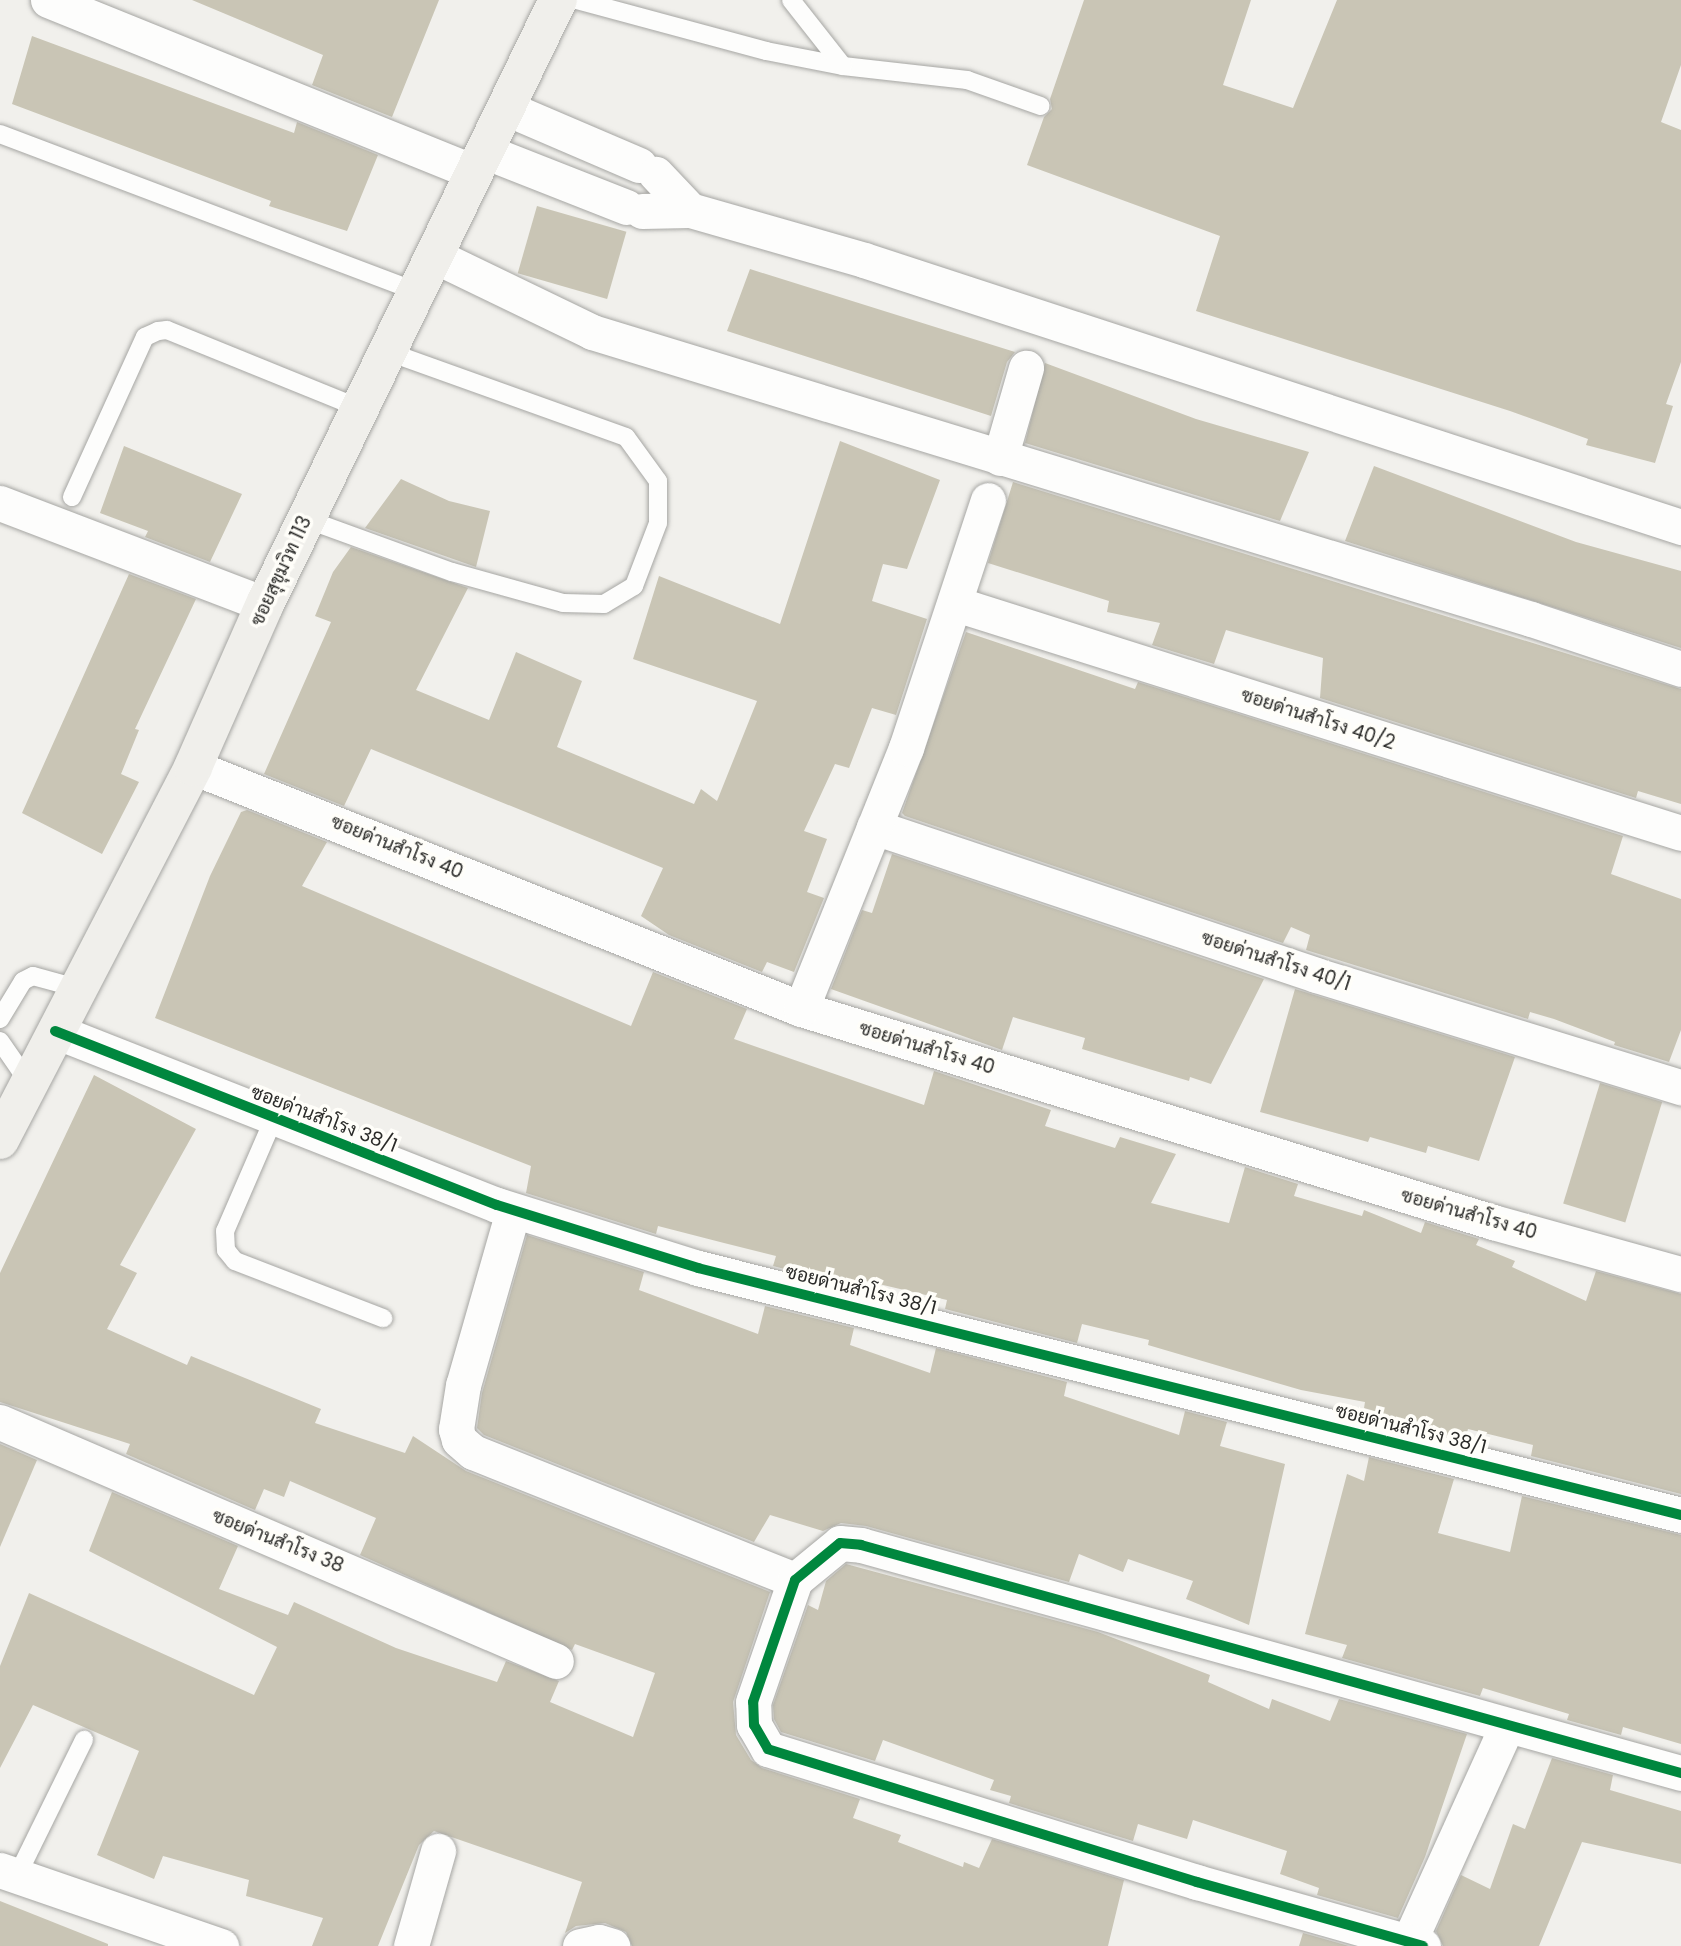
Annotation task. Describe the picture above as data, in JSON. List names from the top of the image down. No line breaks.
{"streets":{"main road":["ซอยสุขุมวิท 113"],"street":["ซอยด่านสำโรง 40/2","ซอยด่านสำโรง 40","ซอยด่านสำโรง 40/1","ซอยด่านสำโรง 38/1","ซอยด่านสำโรง 38"]},"crossings":[["ซอยสุขุมวิท 113","ซอยด่านสำโรง 40"],["ซอยสุขุมวิท 113","ซอยด่านสำโรง 38/1"]]}
